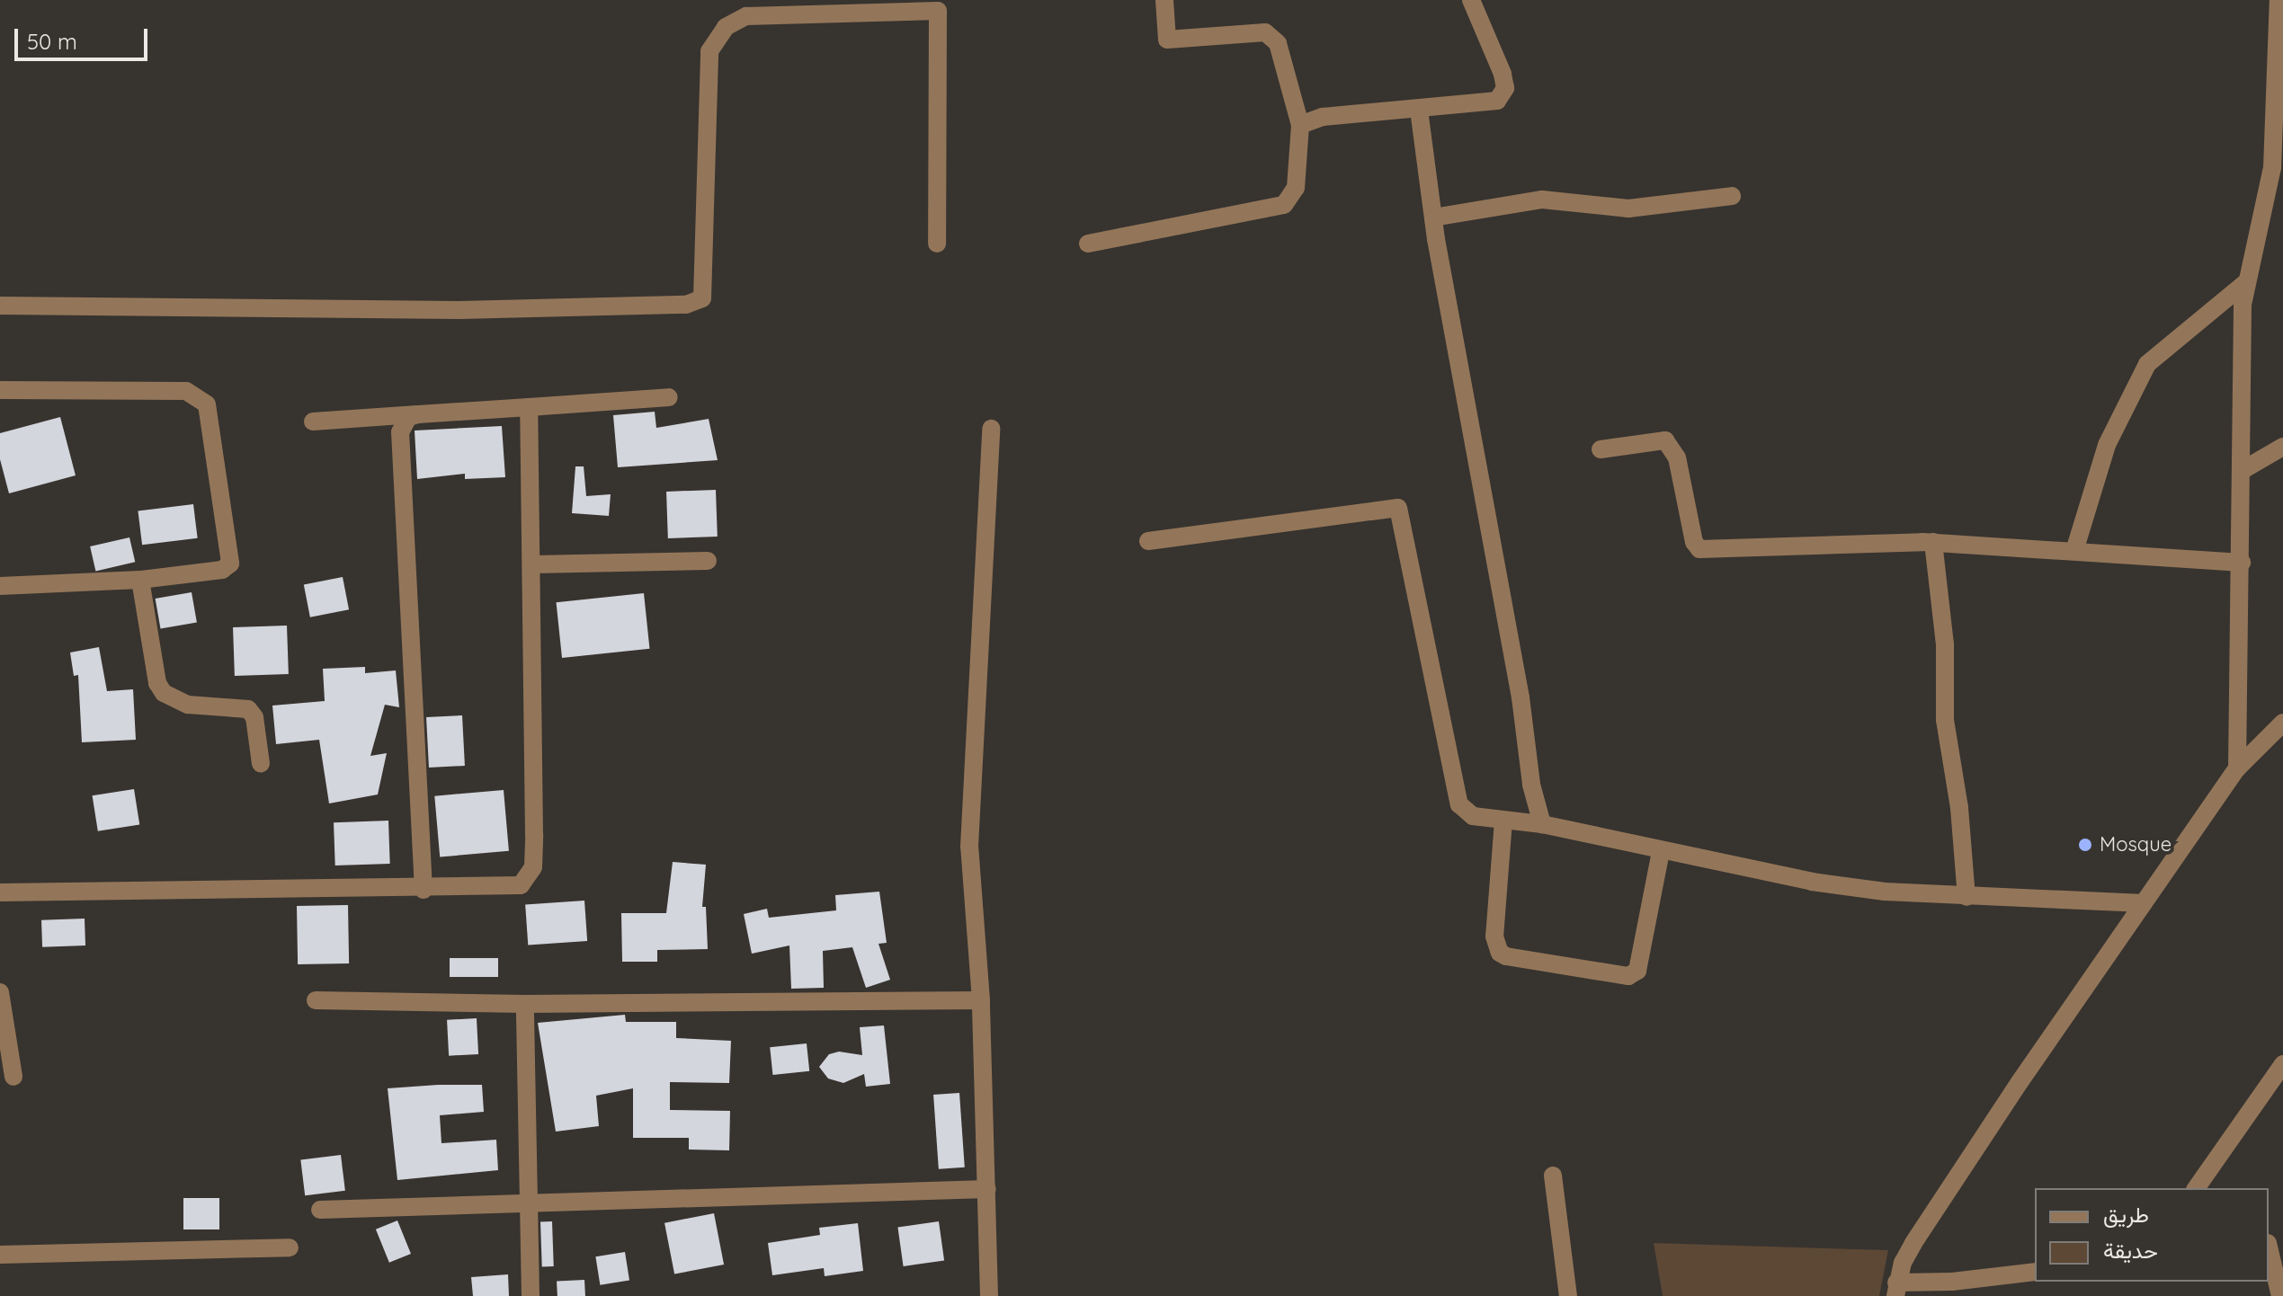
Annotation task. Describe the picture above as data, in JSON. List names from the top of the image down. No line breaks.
{"places":["Mosque"],"legend":["طريق","حديقة"],"scale_bar":"50 m"}
